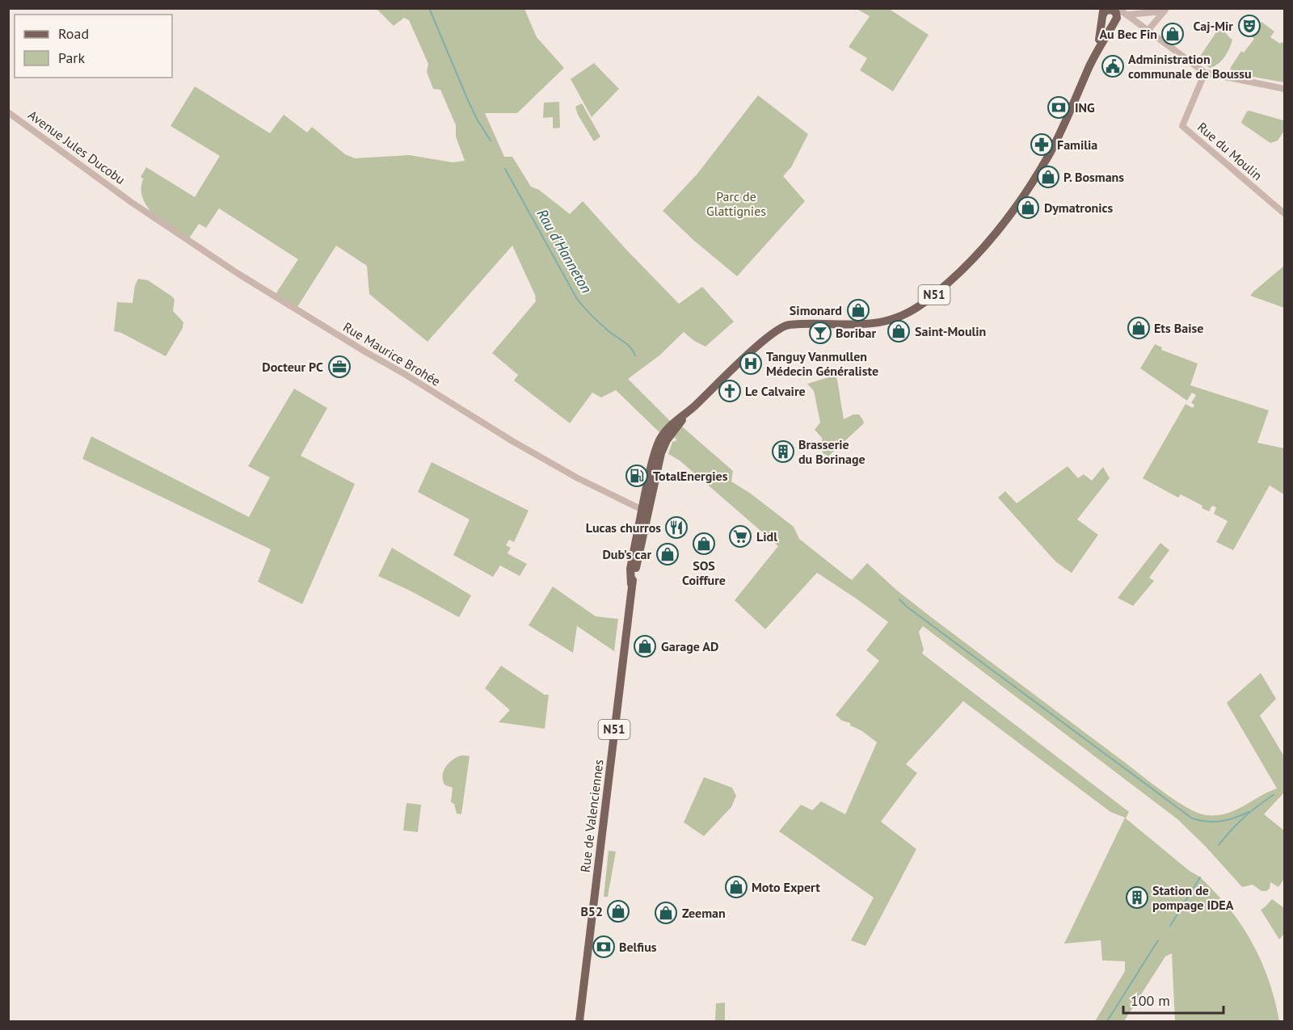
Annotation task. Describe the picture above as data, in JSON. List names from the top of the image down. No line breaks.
{"streets":{"main road":["N51","Rue de Valenciennes"],"street":["Avenue Jules Ducobu","Rue du Moulin","Rue Maurice Brohée"]},"crossings":[["Avenue Jules Ducobu","Rue Maurice Brohée"],["Rue Maurice Brohée","Rue de Valenciennes"]],"water":["Rau d'Hanneton"],"parks":["Parc de Glattignies"],"places":{"theatre":["Caj-Mir"],"shop":["Au Bec Fin","P. Bosmans","Dymatronics","Simonard","Ets Baise","Saint-Moulin","SOS Coiffure","Dub's car","Garage AD","Moto Expert","B52","Zeeman"],"public building":["Administration communale de Boussu"],"bank":["ING","Belfius"],"pharmacy":["Familia"],"bar":["Boribar"],"hospital":["Tanguy Vanmullen Médecin Généraliste"],"office":["Docteur PC"],"church":["Le Calvaire"],"building":["Brasserie du Borinage","Station de pompage IDEA"],"fuel station":["TotalEnergies"],"restaurant":["Lucas churros"],"supermarket":["Lidl"]},"legend":["Road","Park"],"scale_bar":"100 m"}
